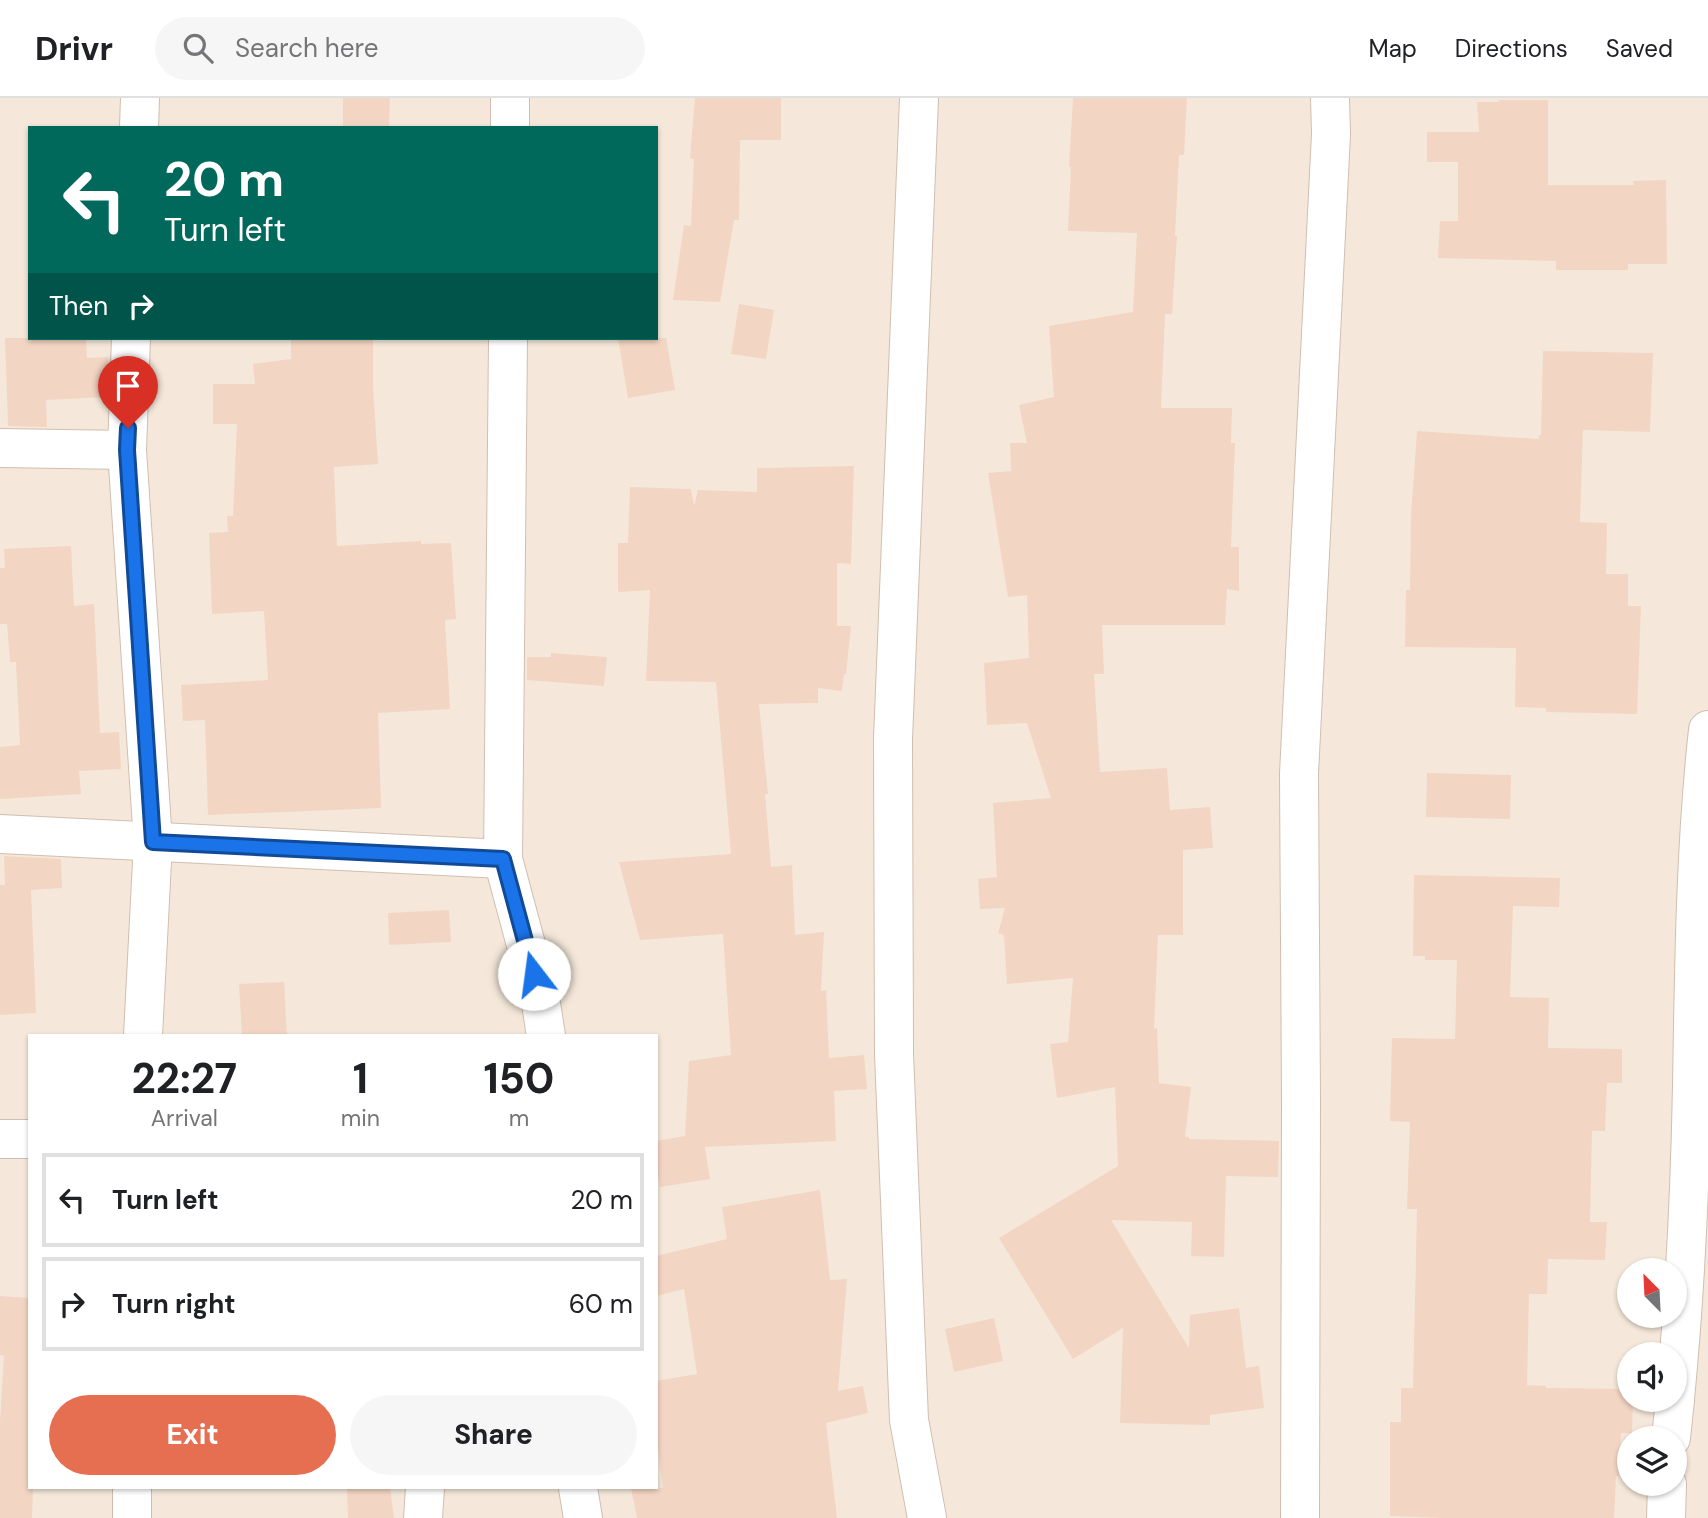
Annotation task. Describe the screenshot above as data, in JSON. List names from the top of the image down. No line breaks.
{"north":"top left","page":{"header":"Drivr","search":"Search here","nav":["Map","Directions","Saved"],"turn":["20 m","Turn left"],"then":"Then","eta":["22:27","Arrival","1","min","150","m"],"list":[{"name":"Turn left","value":"20 m"},{"name":"Turn right","value":"60 m"}],"buttons":["Exit","Share"]}}
